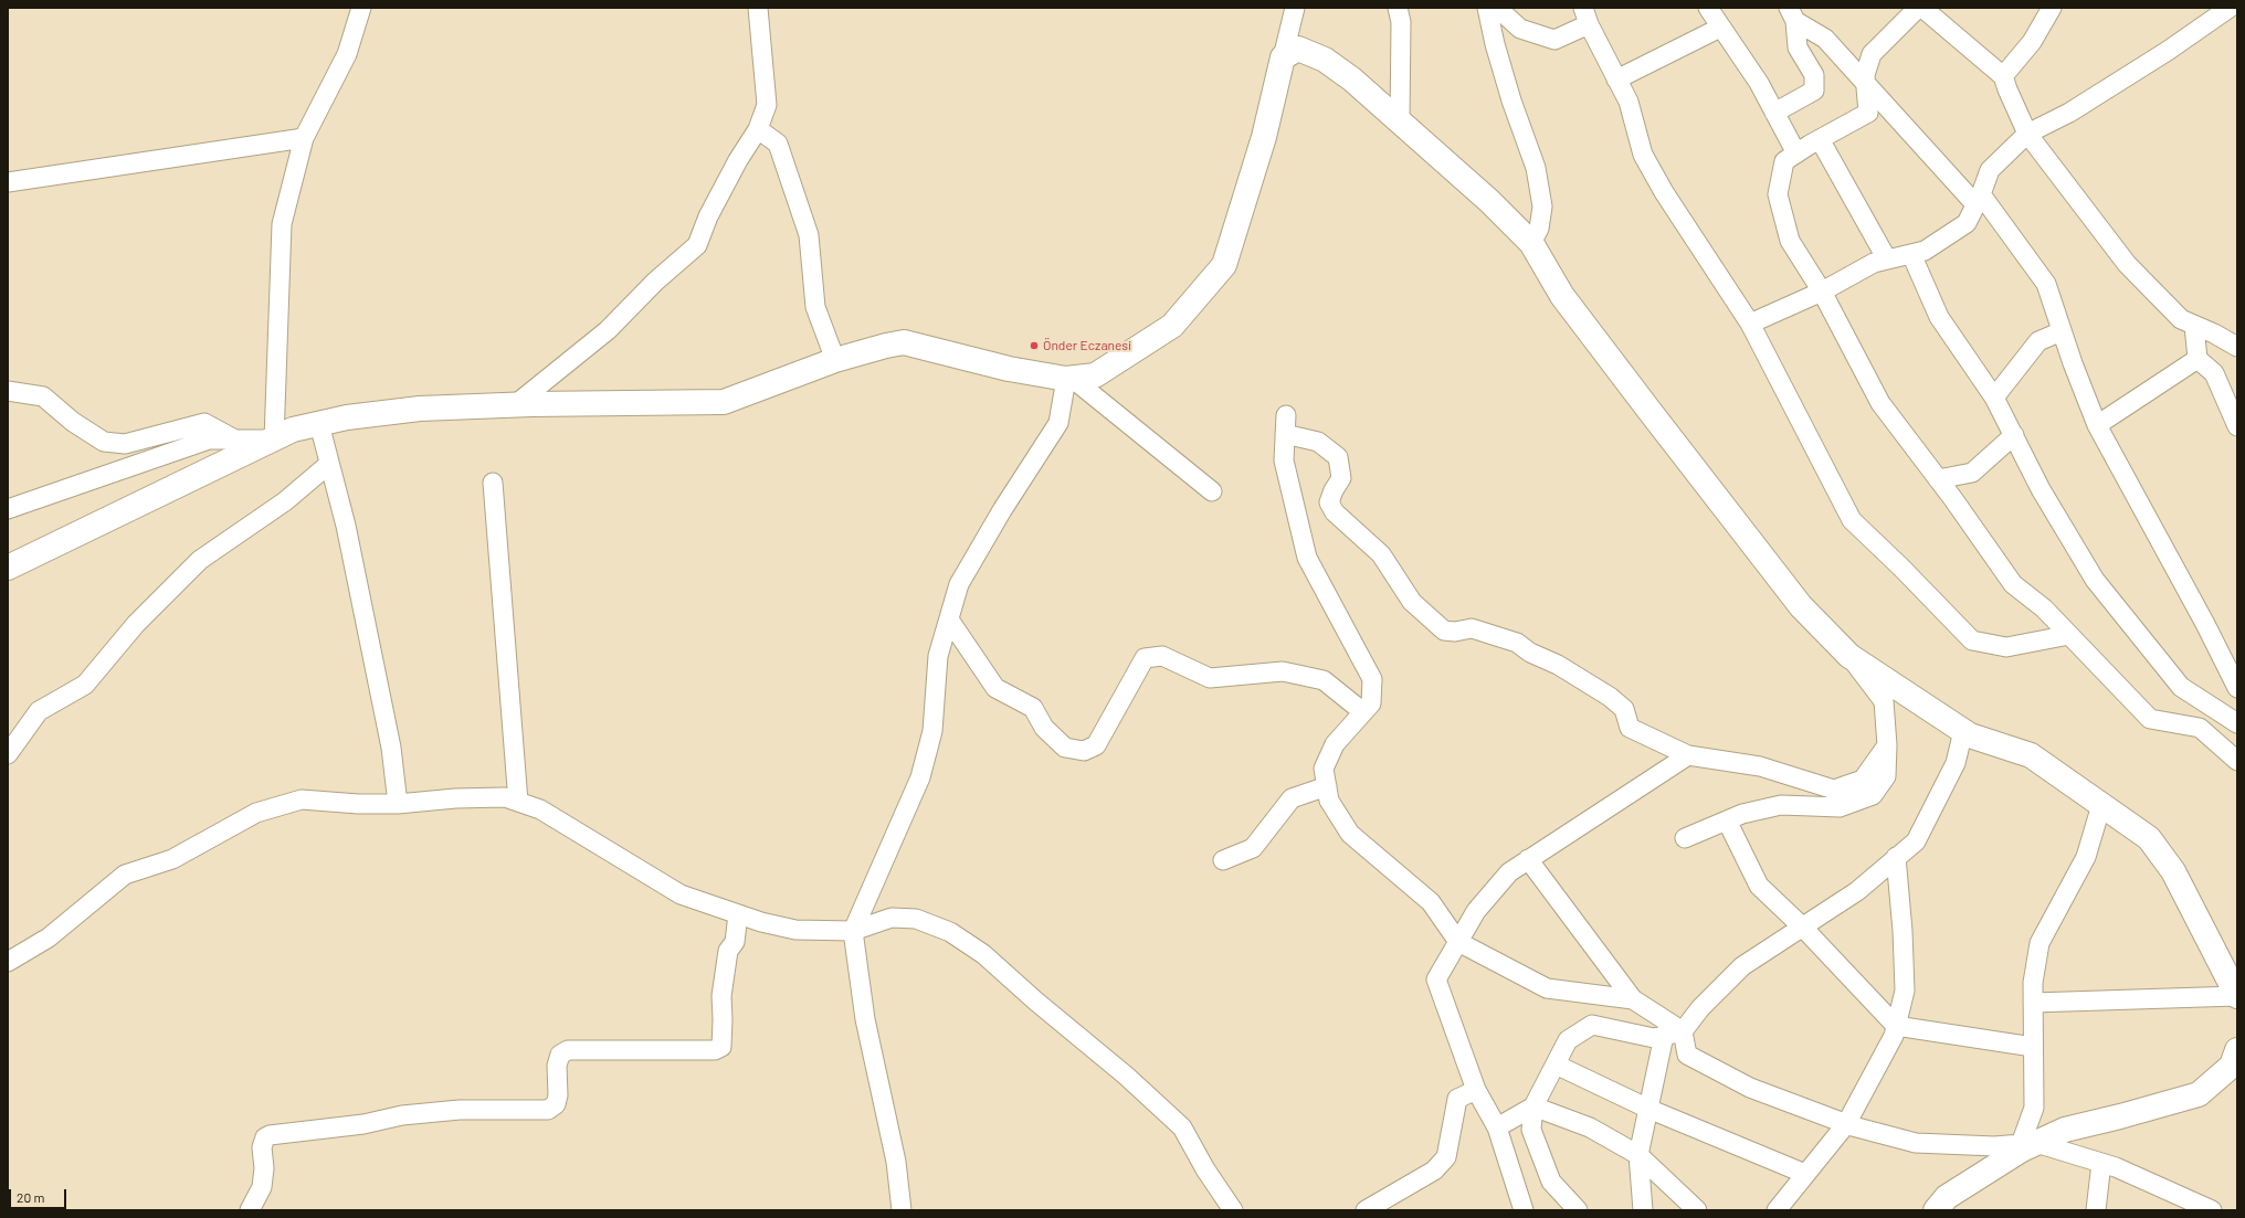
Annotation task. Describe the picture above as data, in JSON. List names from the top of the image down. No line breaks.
{"places":["Önder Eczanesi"],"scale_bar":"20 m"}
